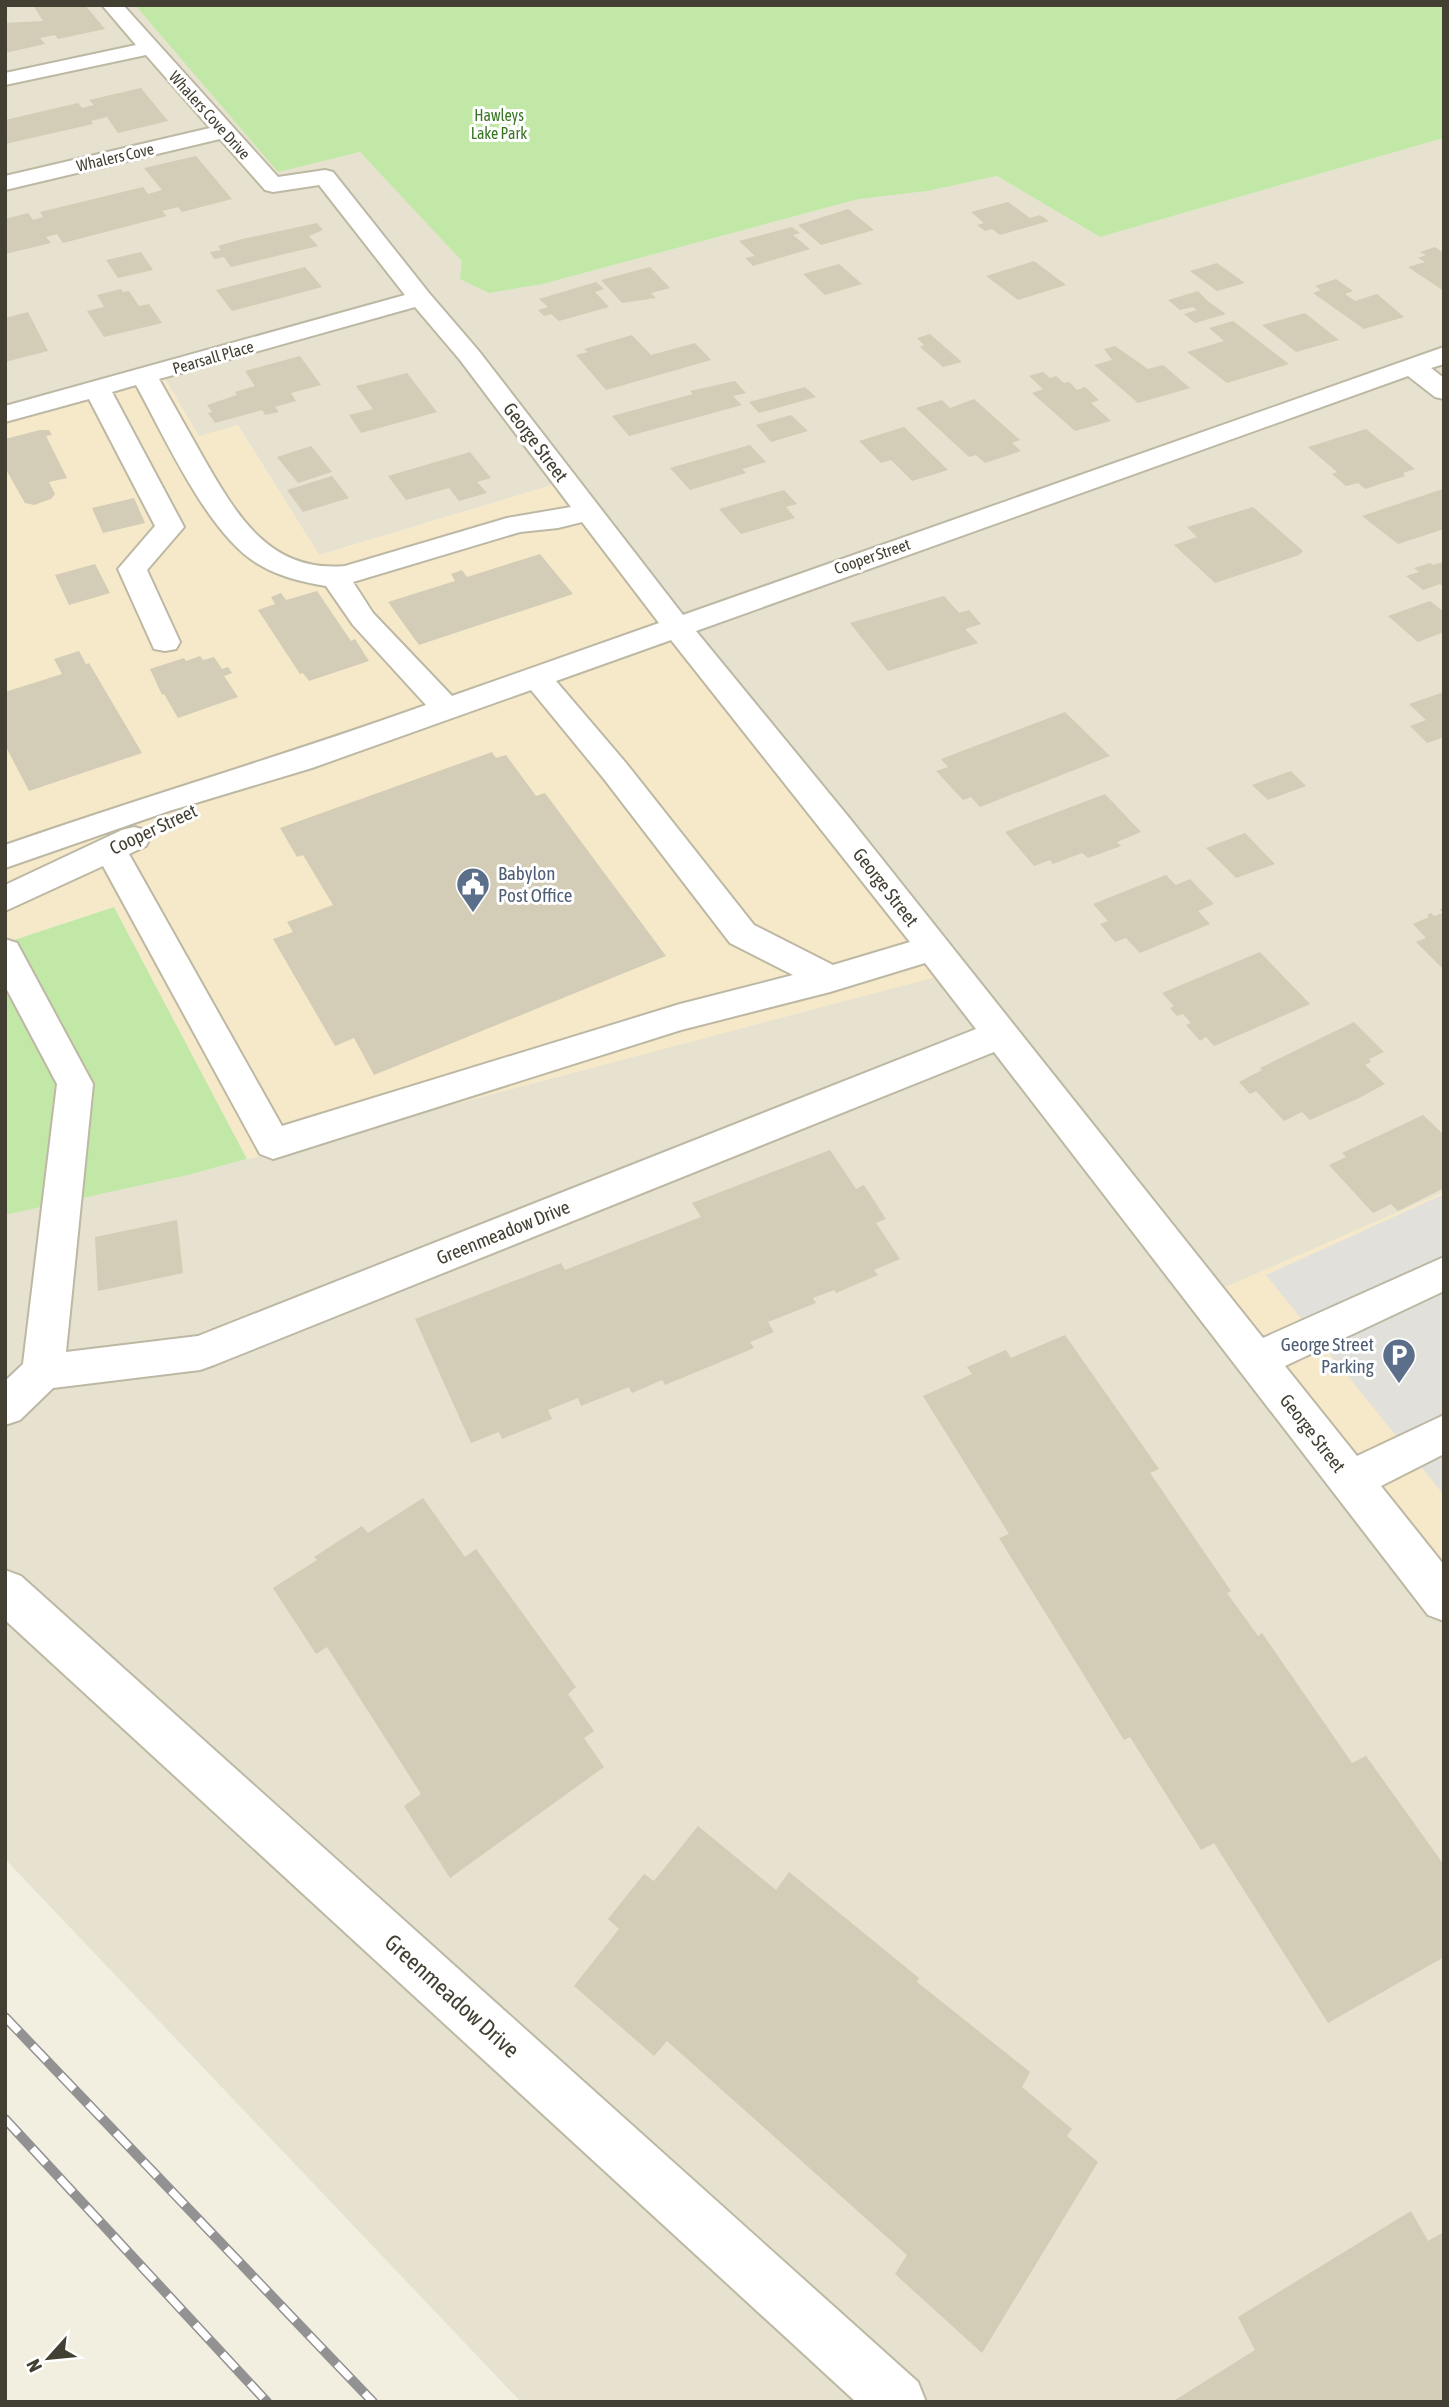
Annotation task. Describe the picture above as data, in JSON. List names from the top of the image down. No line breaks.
{"streets":{"street":["Whalers Cove Drive","Whalers Cove","Pearsall Place","George Street","Cooper Street","Greenmeadow Drive"]},"crossings":[["Whalers Cove Drive","Whalers Cove"],["Whalers Cove Drive","George Street"],["Pearsall Place","George Street"],["George Street","Cooper Street"],["George Street","Greenmeadow Drive"]],"parks":["Hawleys Lake Park"],"places":{"public building":["Babylon Post Office"],"parking":["George Street Parking"]},"north":"bottom left"}
